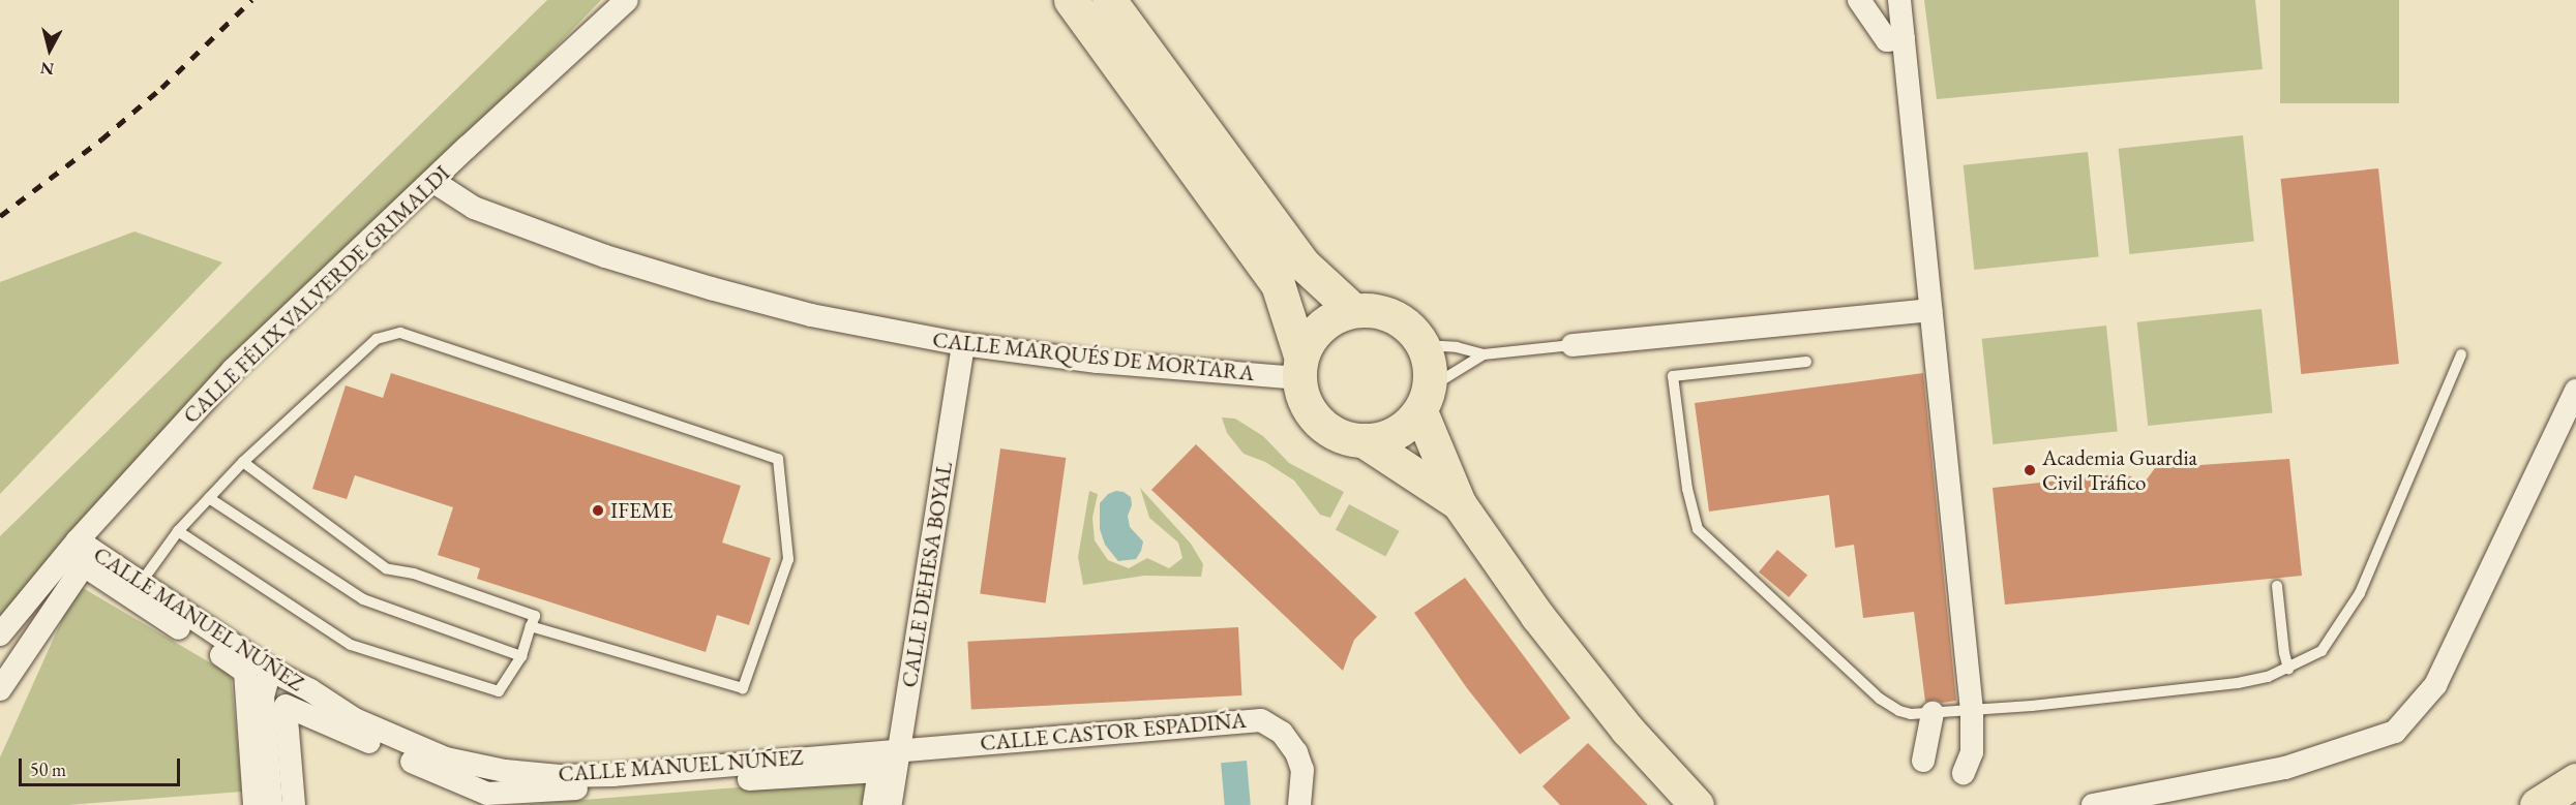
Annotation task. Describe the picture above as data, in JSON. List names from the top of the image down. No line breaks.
{"streets":{"street":["CALLE FÉLIX VALVERDE GRIMALDI","CALLE MARQUÉS DE MORTARA","CALLE DEHESA BOYAL","CALLE MANUEL NÚÑEZ","CALLE CASTOR ESPADIÑA"]},"crossings":[["CALLE FÉLIX VALVERDE GRIMALDI","CALLE MARQUÉS DE MORTARA"],["CALLE FÉLIX VALVERDE GRIMALDI","CALLE MANUEL NÚÑEZ"],["CALLE MARQUÉS DE MORTARA","CALLE DEHESA BOYAL"],["CALLE DEHESA BOYAL","CALLE MANUEL NÚÑEZ"],["CALLE DEHESA BOYAL","CALLE CASTOR ESPADIÑA"],["CALLE MANUEL NÚÑEZ","CALLE CASTOR ESPADIÑA"]],"places":["Academia Guardia Civil Tráfico","IFEME"],"scale_bar":"50 m","north":"bottom"}
